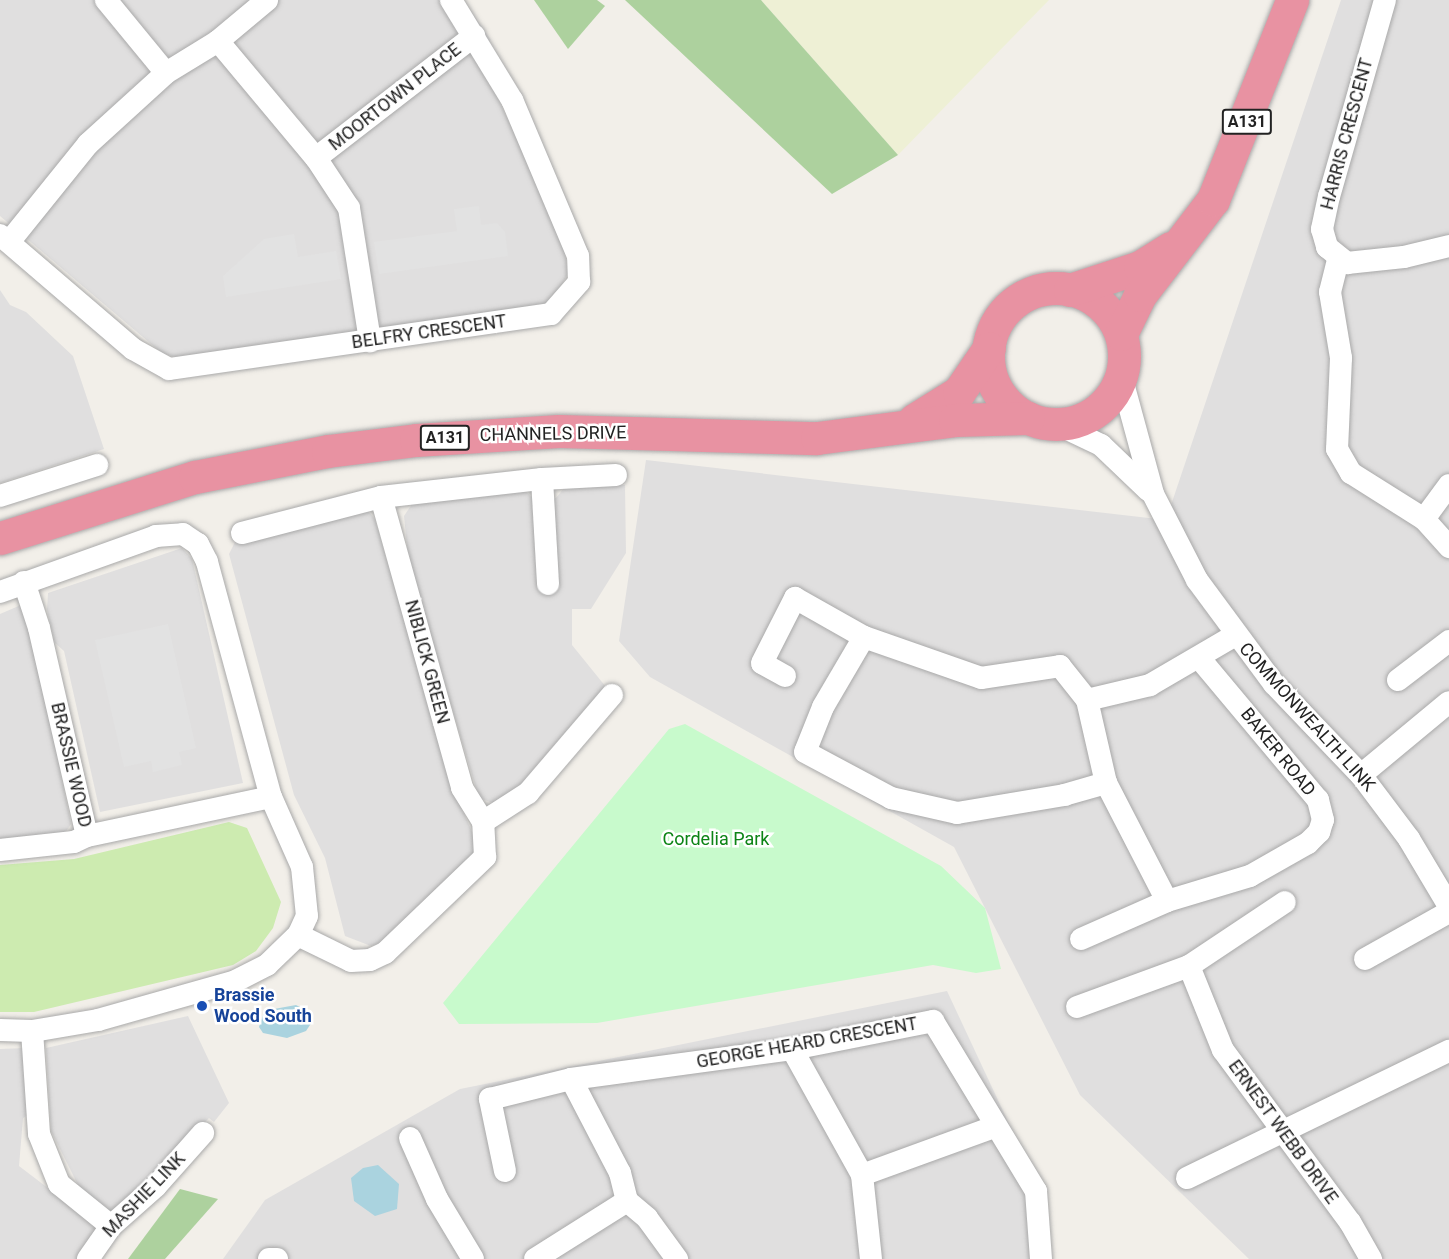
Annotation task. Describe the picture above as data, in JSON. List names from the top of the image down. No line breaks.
{"streets":{"highway":["A131","CHANNELS DRIVE"],"street":["MOORTOWN PLACE","HARRIS CRESCENT","BELFRY CRESCENT","NIBLICK GREEN","COMMONWEALTH LINK","BAKER ROAD","BRASSIE WOOD","GEORGE HEARD CRESCENT","ERNEST WEBB DRIVE","MASHIE LINK"]},"crossings":[["MOORTOWN PLACE","BELFRY CRESCENT"],["A131","CHANNELS DRIVE"],["A131","COMMONWEALTH LINK"],["CHANNELS DRIVE","COMMONWEALTH LINK"]],"parks":["Cordelia Park"],"places":["Brassie Wood South"]}
